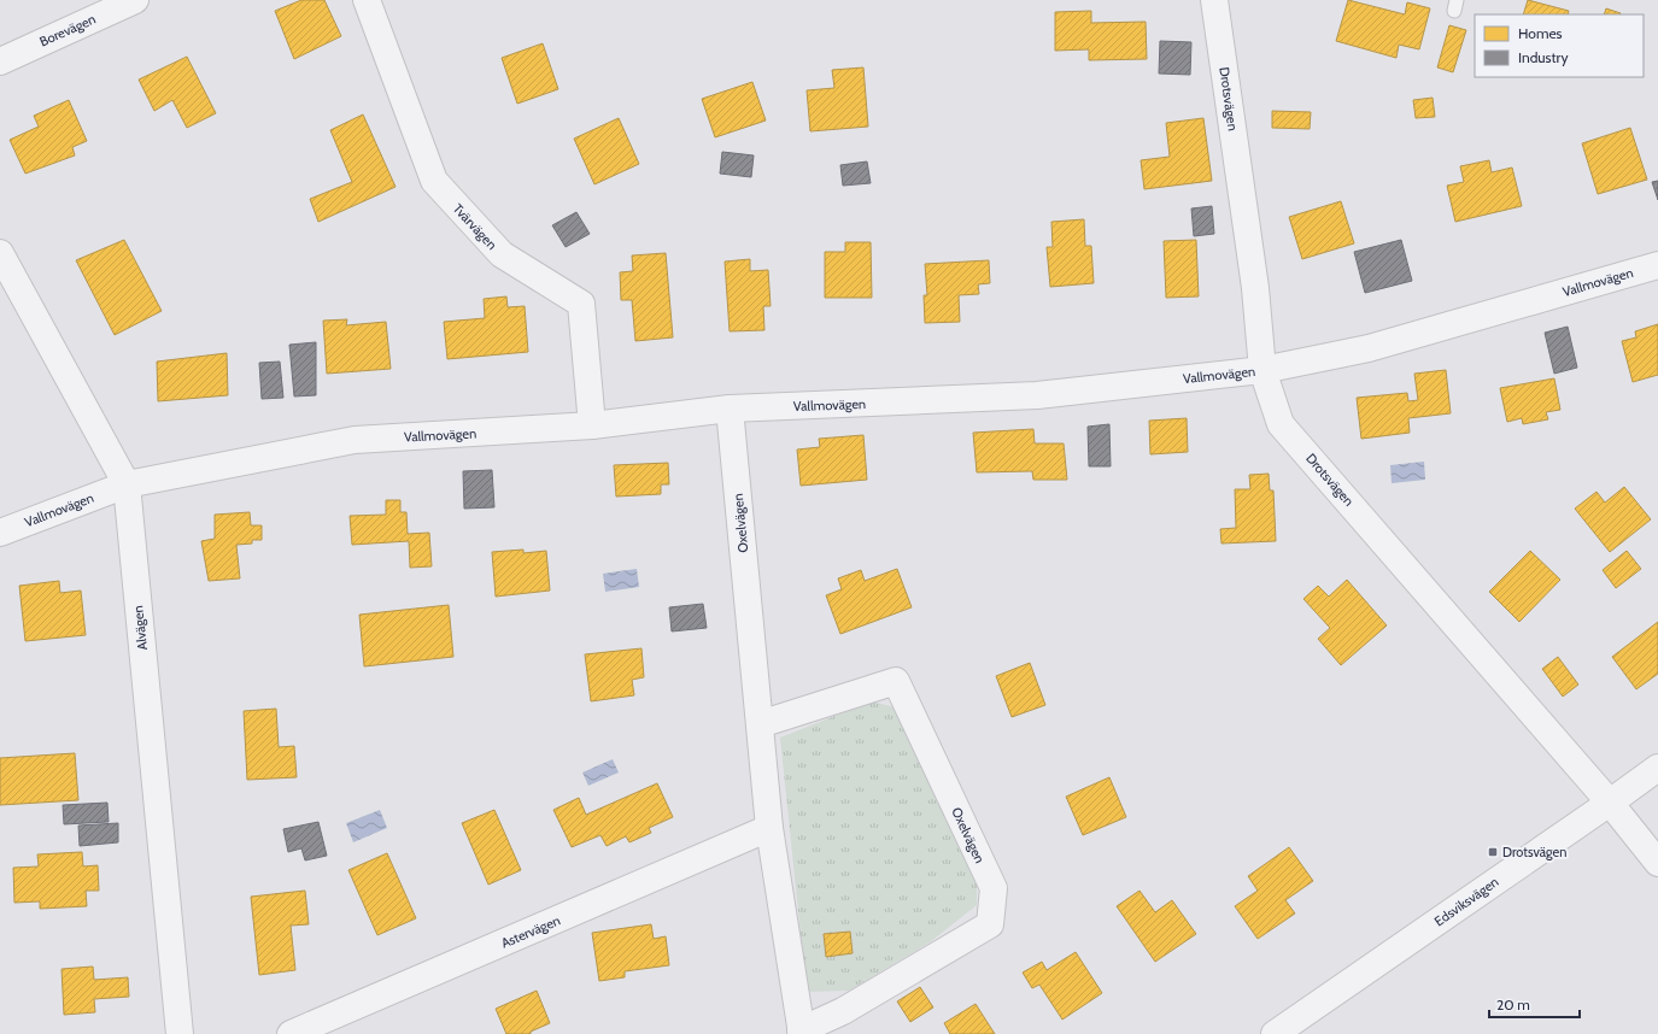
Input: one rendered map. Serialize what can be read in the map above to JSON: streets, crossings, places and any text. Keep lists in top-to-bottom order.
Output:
{
  "streets": {
    "street": [
      "Borevägen",
      "Drotsvägen",
      "Tvärvägen",
      "Vallmovägen",
      "Oxelvägen",
      "Alvägen",
      "Edsviksvägen",
      "Astervägen"
    ]
  },
  "crossings": [
    ["Drotsvägen", "Vallmovägen"],
    ["Drotsvägen", "Edsviksvägen"],
    ["Tvärvägen", "Vallmovägen"],
    ["Vallmovägen", "Oxelvägen"],
    ["Vallmovägen", "Alvägen"],
    ["Oxelvägen", "Astervägen"]
  ],
  "places": {
    "transit": ["Drotsvägen"]
  },
  "legend": ["Homes", "Industry"],
  "scale_bar": "20 m"
}
